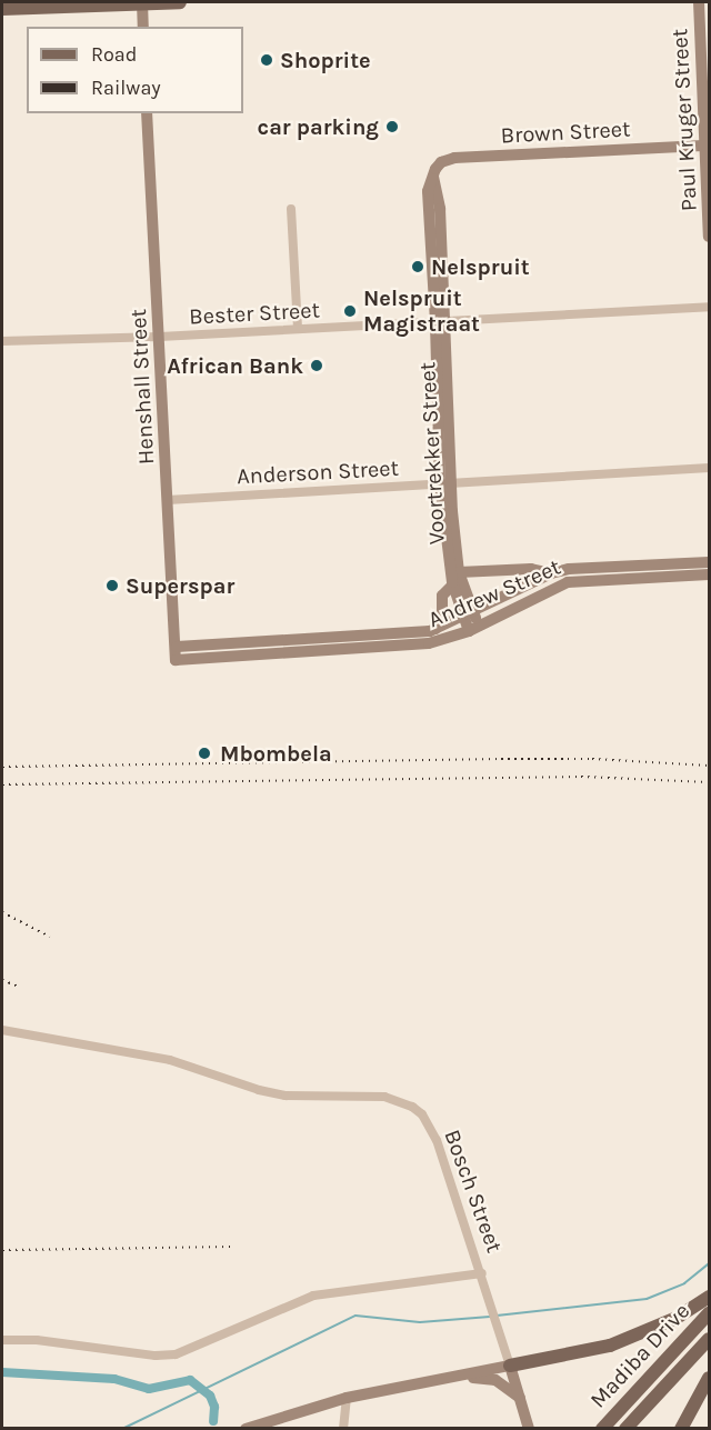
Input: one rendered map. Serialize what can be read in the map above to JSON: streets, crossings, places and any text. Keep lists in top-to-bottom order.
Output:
{
  "streets": {
    "main road": ["Madiba Drive"],
    "street": [
      "Paul Kruger Street",
      "Brown Street",
      "Bester Street",
      "Henshall Street",
      "Voortrekker Street",
      "Anderson Street",
      "Andrew Street",
      "Bosch Street"
    ]
  },
  "crossings": [
    ["Paul Kruger Street", "Brown Street"],
    ["Brown Street", "Voortrekker Street"],
    ["Bester Street", "Henshall Street"],
    ["Bester Street", "Voortrekker Street"],
    ["Henshall Street", "Anderson Street"],
    ["Henshall Street", "Andrew Street"],
    ["Voortrekker Street", "Anderson Street"],
    ["Voortrekker Street", "Andrew Street"]
  ],
  "places": [
    "Shoprite",
    "car parking",
    "Nelspruit",
    "Nelspruit Magistraat",
    "African Bank",
    "Superspar",
    "Mbombela"
  ],
  "legend": ["Road", "Railway"]
}
